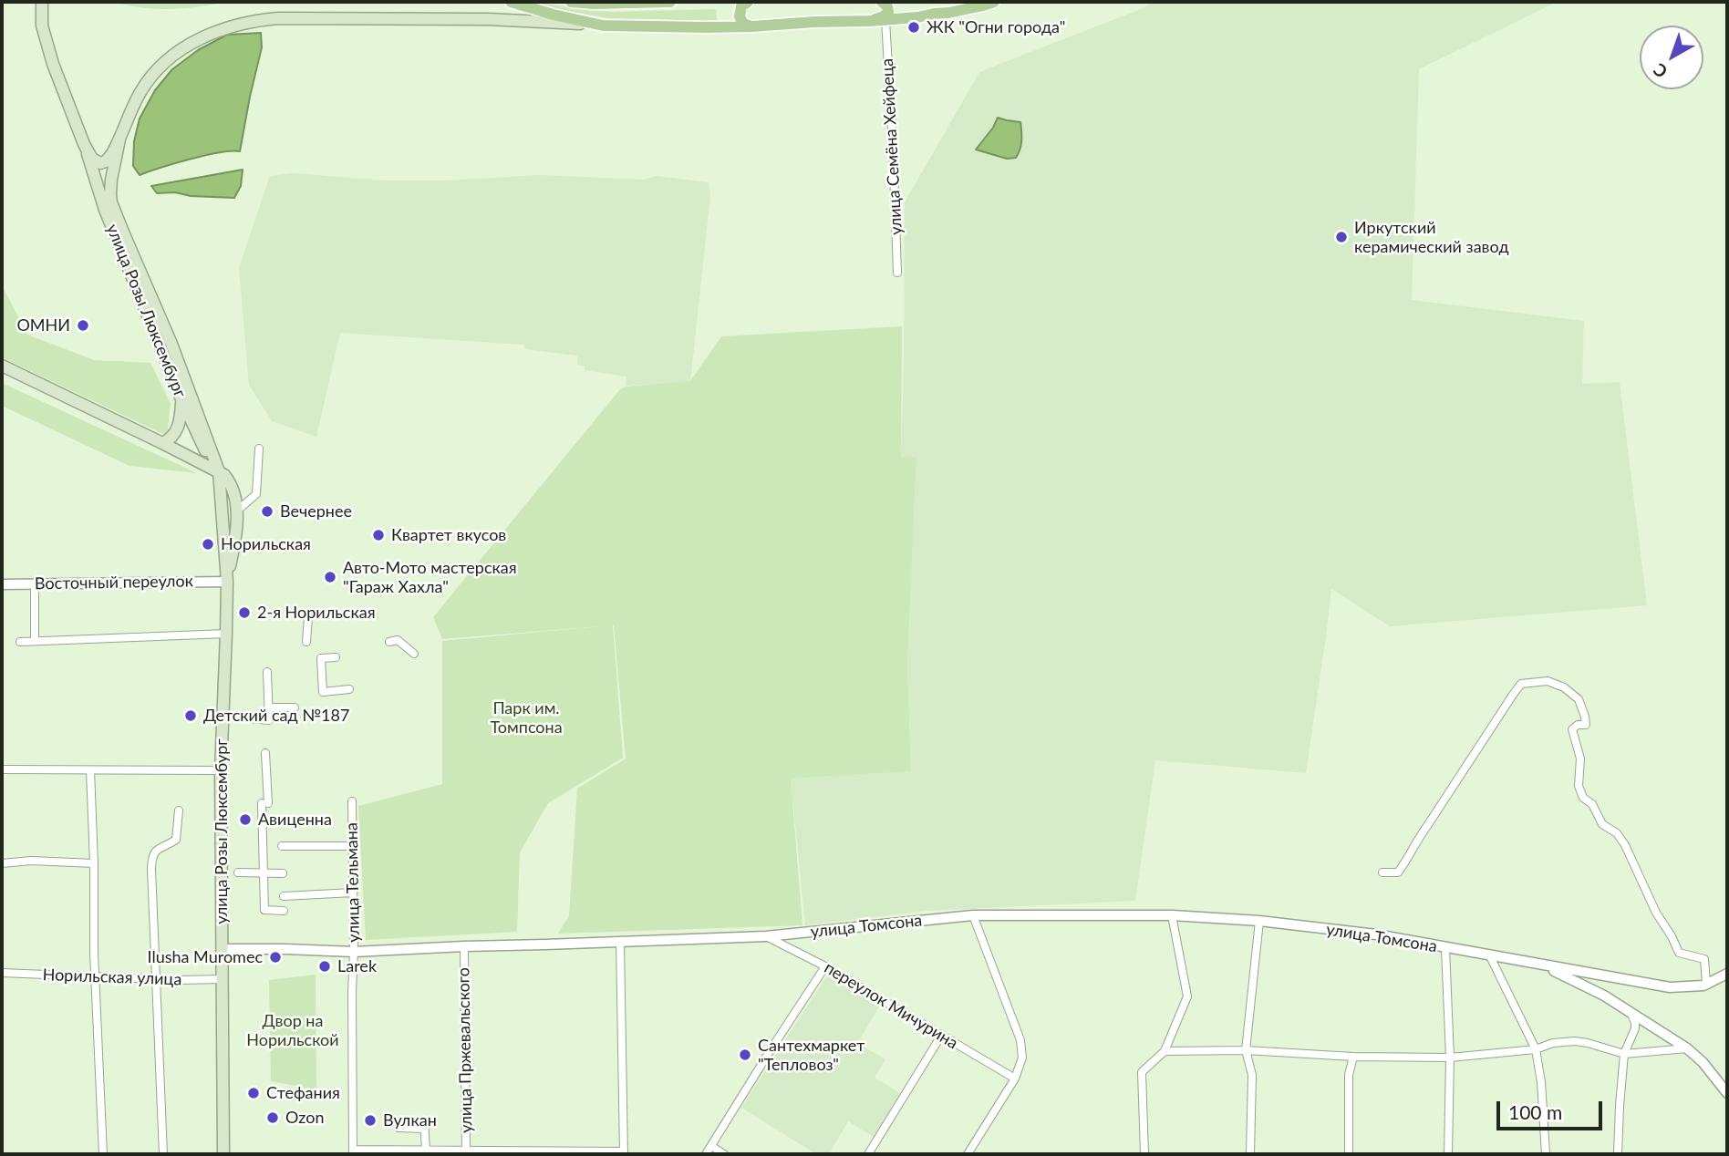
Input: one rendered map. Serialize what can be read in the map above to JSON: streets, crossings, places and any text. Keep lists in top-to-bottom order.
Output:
{
  "streets": {
    "main road": ["улица Розы Люксембург"],
    "street": [
      "улица Семёна Хейфеца",
      "Восточный переулок",
      "улица Тельмана",
      "улица Томсона",
      "Норильская улица",
      "переулок Мичурина",
      "улица Пржевальского"
    ]
  },
  "crossings": [
    ["улица Розы Люксембург", "Восточный переулок"],
    ["улица Розы Люксембург", "улица Томсона"],
    ["улица Розы Люксембург", "Норильская улица"],
    ["улица Тельмана", "улица Томсона"],
    ["улица Томсона", "переулок Мичурина"],
    ["улица Томсона", "улица Пржевальского"]
  ],
  "parks": ["Парк им. Томпсона", "Двор на Норильской"],
  "places": [
    "ЖК \"Огни города\"",
    "Иркутский керамический завод",
    "ОМНИ",
    "Вечернее",
    "Квартет вкусов",
    "Норильская",
    "Авто-Мото мастерская \"Гараж Хахла\"",
    "2-я Норильская",
    "Детский сад №187",
    "Авиценна",
    "Ilusha Muromec",
    "Larek",
    "Сантехмаркет \"Тепловоз\"",
    "Стефания",
    "Ozon",
    "Вулкан"
  ],
  "scale_bar": "100 m",
  "north": "bottom left"
}
